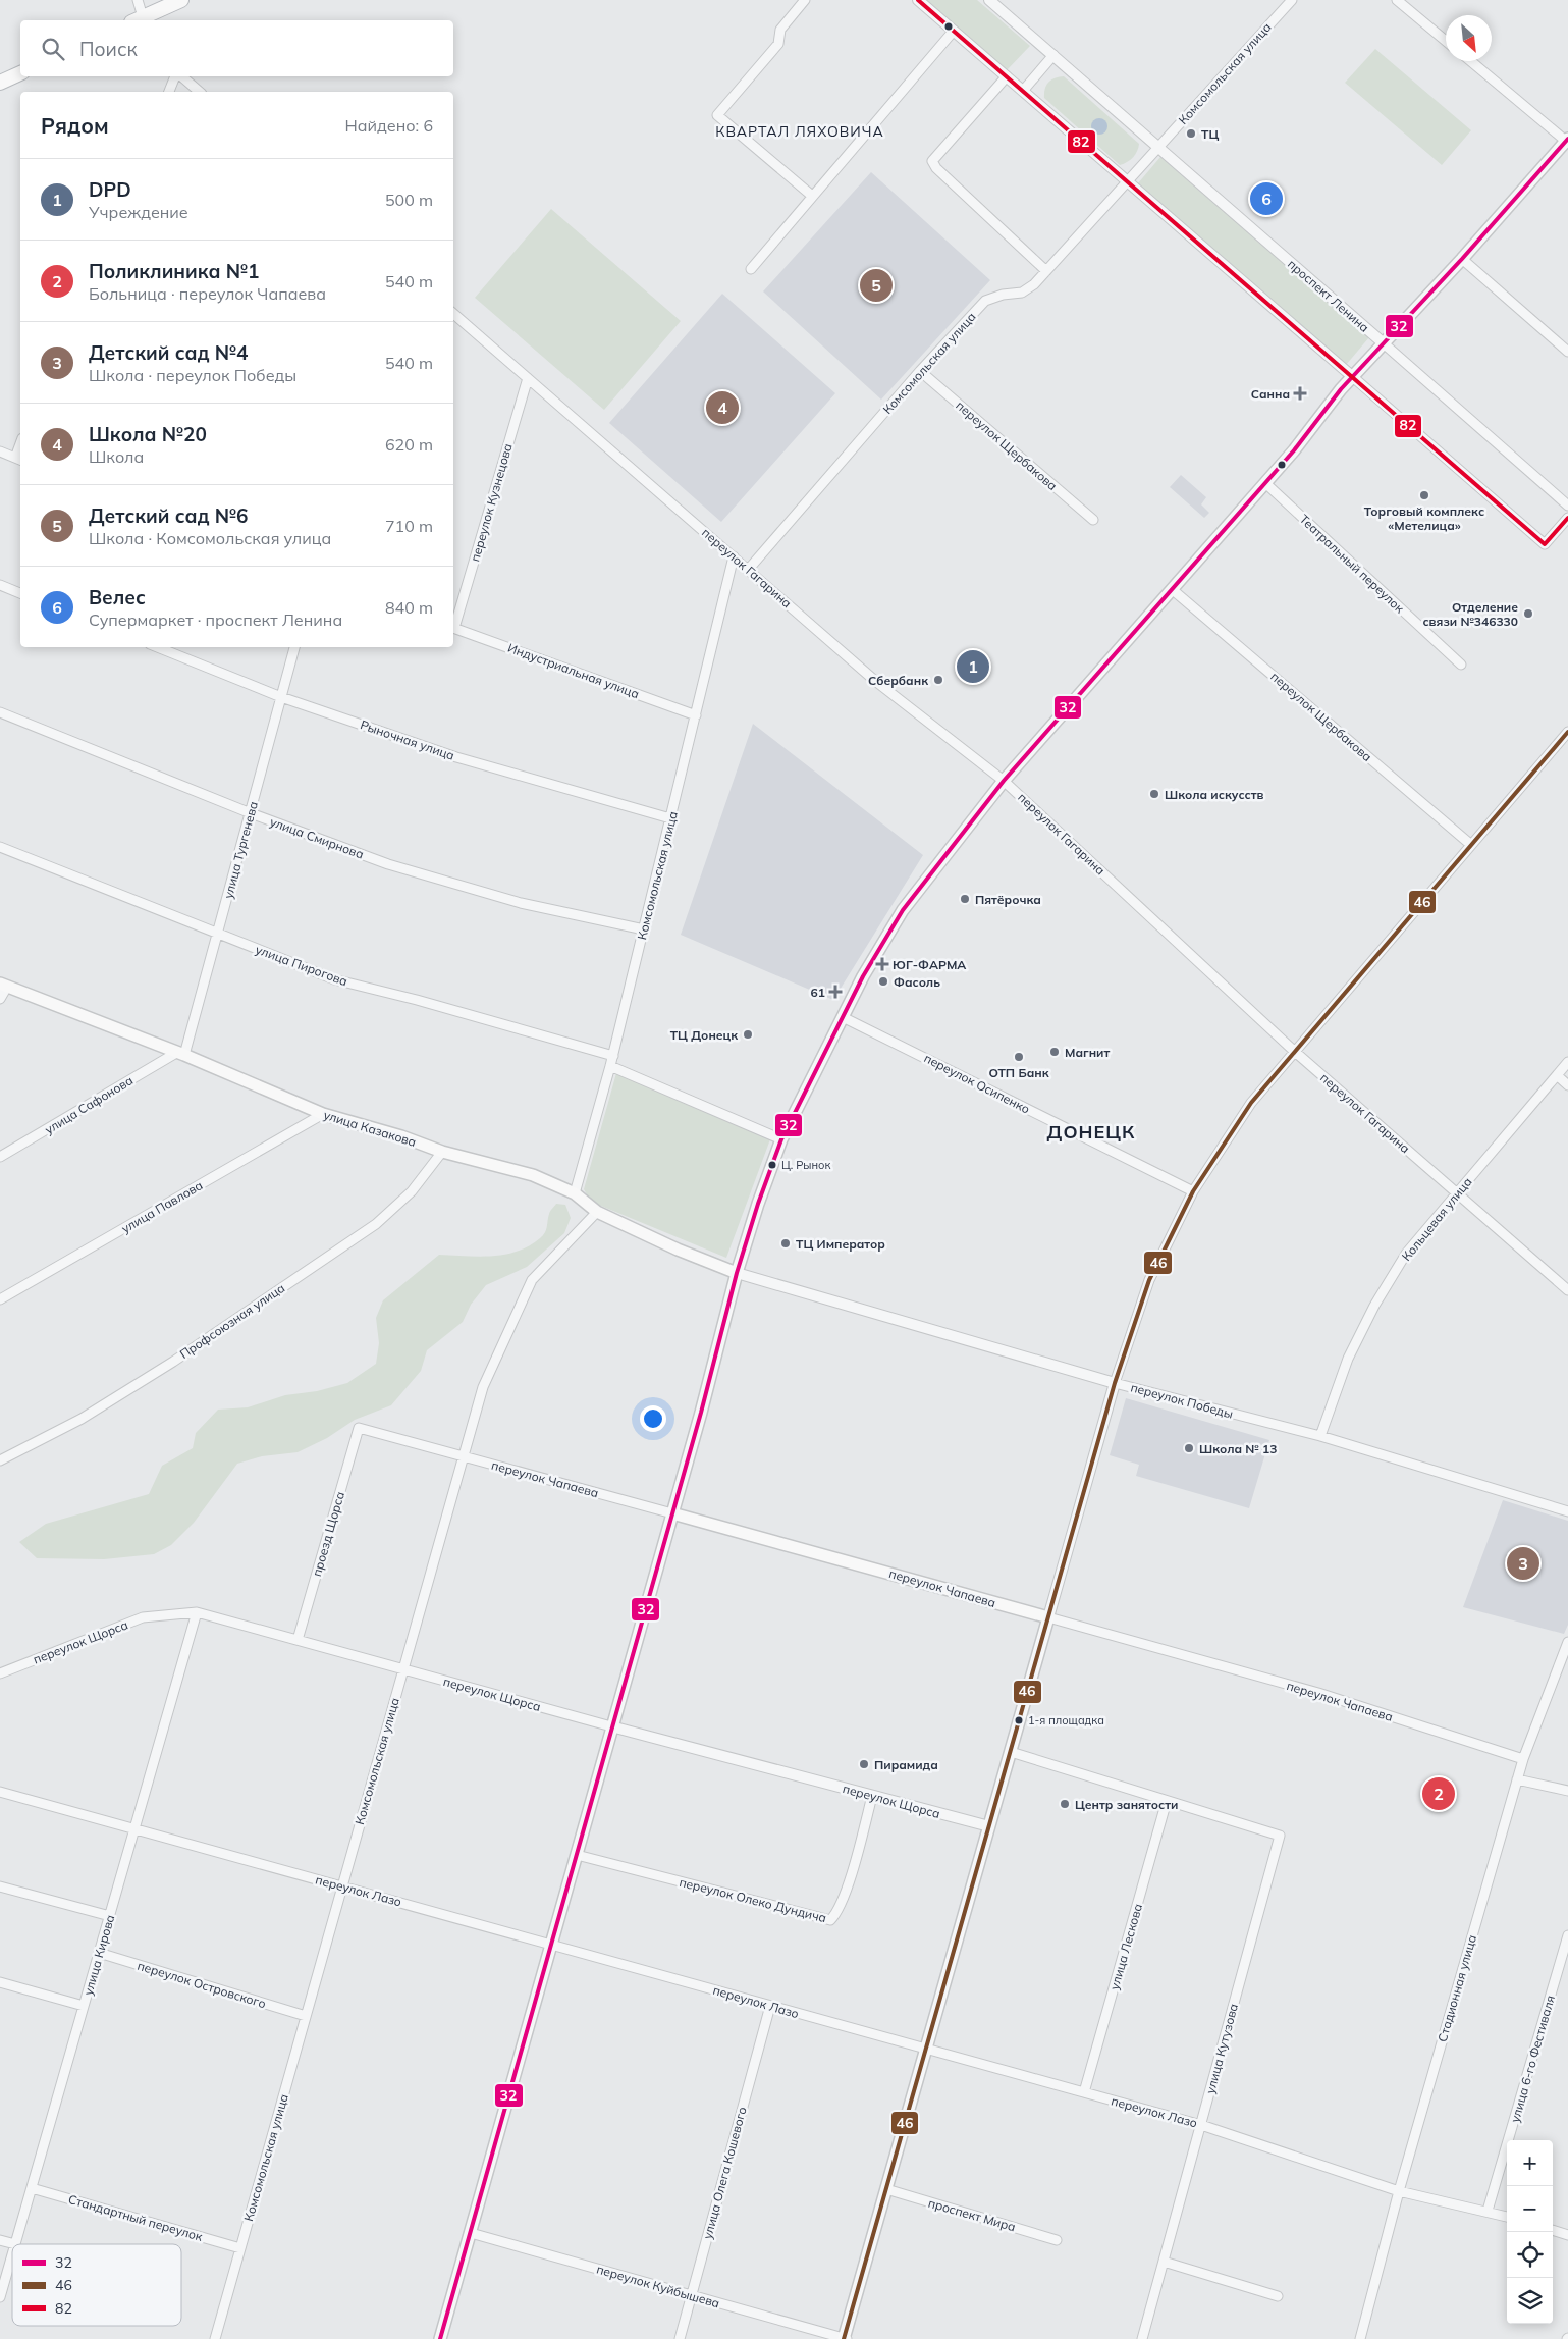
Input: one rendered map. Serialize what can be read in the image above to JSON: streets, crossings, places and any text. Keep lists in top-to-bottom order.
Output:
{
  "streets": {
    "main road": ["улица Казакова", "переулок Чапаева"],
    "street": [
      "Комсомольская улица",
      "проспект Ленина",
      "переулок Щербакова",
      "переулок Кузнецова",
      "Театральный переулок",
      "переулок Гагарина",
      "Индустриальная улица",
      "Рыночная улица",
      "улица Смирнова",
      "улица Тургенева",
      "улица Пирогова",
      "переулок Осипенко",
      "улица Сафонова",
      "улица Павлова",
      "Кольцевая улица",
      "Профсоюзная улица",
      "переулок Победы",
      "проезд Щорса",
      "переулок Щорса",
      "переулок Лазо",
      "переулок Олеко Дундича",
      "улица Лескова",
      "улица Кирова",
      "переулок Островского",
      "Стадионная улица",
      "улица Кутузова",
      "улица 6-го Фестиваля",
      "улица Олега Кошевого",
      "проспект Мира",
      "Стандартный переулок",
      "переулок Куйбышева"
    ]
  },
  "crossings": [
    ["Комсомольская улица", "проспект Ленина"],
    ["Комсомольская улица", "переулок Щербакова"],
    ["Комсомольская улица", "переулок Гагарина"],
    ["Комсомольская улица", "Индустриальная улица"],
    ["Комсомольская улица", "Рыночная улица"],
    ["Комсомольская улица", "улица Смирнова"],
    ["Комсомольская улица", "улица Пирогова"],
    ["Комсомольская улица", "улица Казакова"],
    ["Комсомольская улица", "переулок Чапаева"],
    ["Комсомольская улица", "переулок Щорса"],
    ["Комсомольская улица", "переулок Лазо"],
    ["Комсомольская улица", "переулок Островского"],
    ["Комсомольская улица", "Стандартный переулок"],
    ["переулок Кузнецова", "переулок Гагарина"],
    ["переулок Гагарина", "Кольцевая улица"],
    ["Рыночная улица", "улица Тургенева"],
    ["улица Смирнова", "улица Тургенева"],
    ["улица Тургенева", "улица Пирогова"],
    ["улица Тургенева", "улица Сафонова"],
    ["улица Тургенева", "улица Казакова"],
    ["улица Сафонова", "улица Казакова"],
    ["улица Казакова", "улица Павлова"],
    ["улица Казакова", "Профсоюзная улица"],
    ["улица Казакова", "переулок Победы"],
    ["Кольцевая улица", "переулок Победы"],
    ["переулок Чапаева", "проезд Щорса"],
    ["переулок Чапаева", "Стадионная улица"],
    ["проезд Щорса", "переулок Щорса"],
    ["переулок Щорса", "переулок Олеко Дундича"],
    ["переулок Щорса", "улица Кирова"],
    ["переулок Лазо", "улица Лескова"],
    ["переулок Лазо", "улица Кирова"],
    ["переулок Лазо", "Стадионная улица"],
    ["переулок Лазо", "улица Кутузова"],
    ["переулок Лазо", "улица 6-го Фестиваля"],
    ["переулок Лазо", "улица Олега Кошевого"],
    ["улица Лескова", "улица Кутузова"],
    ["улица Кирова", "переулок Островского"],
    ["улица Кирова", "Стандартный переулок"],
    ["улица Олега Кошевого", "переулок Куйбышева"]
  ],
  "districts": ["КВАРТАЛ ЛЯХОВИЧА", "ДОНЕЦК"],
  "places": {
    "other": [
      "ТЦ",
      "Торговый комплекс «Метелица»",
      "Отделение связи №346330",
      "Сбербанк",
      "Школа искусств",
      "Пятёрочка",
      "Фасоль",
      "ТЦ Донецк",
      "Магнит",
      "ОТП Банк",
      "Ц. Рынок",
      "ТЦ Император",
      "Школа № 13",
      "1-я площадка",
      "Пирамида",
      "Центр занятости"
    ],
    "health": ["Санна", "ЮГ-ФАРМА", "61"]
  },
  "lines": ["transit line 82", "transit line 32", "transit line 46"],
  "legend": ["32", "46", "82"],
  "north": "bottom right",
  "page": {
    "search": "Поиск",
    "heading": ["Рядом", "Найдено: 6"],
    "list": [
      {
        "mark": "1",
        "name": "DPD",
        "note": "Учреждение",
        "value": "500 m"
      },
      {
        "mark": "2",
        "name": "Поликлиника №1",
        "note": "Больница · переулок Чапаева",
        "value": "540 m"
      },
      {
        "mark": "3",
        "name": "Детский сад №4",
        "note": "Школа · переулок Победы",
        "value": "540 m"
      },
      {
        "mark": "4",
        "name": "Школа №20",
        "note": "Школа",
        "value": "620 m"
      },
      {
        "mark": "5",
        "name": "Детский сад №6",
        "note": "Школа · Комсомольская улица",
        "value": "710 m"
      },
      {
        "mark": "6",
        "name": "Велес",
        "note": "Супермаркет · проспект Ленина",
        "value": "840 m"
      }
    ],
    "pins": [
      "6",
      "5",
      "4",
      "1",
      "3",
      "2"
    ],
    "map_buttons": ["+", "−"]
  }
}
